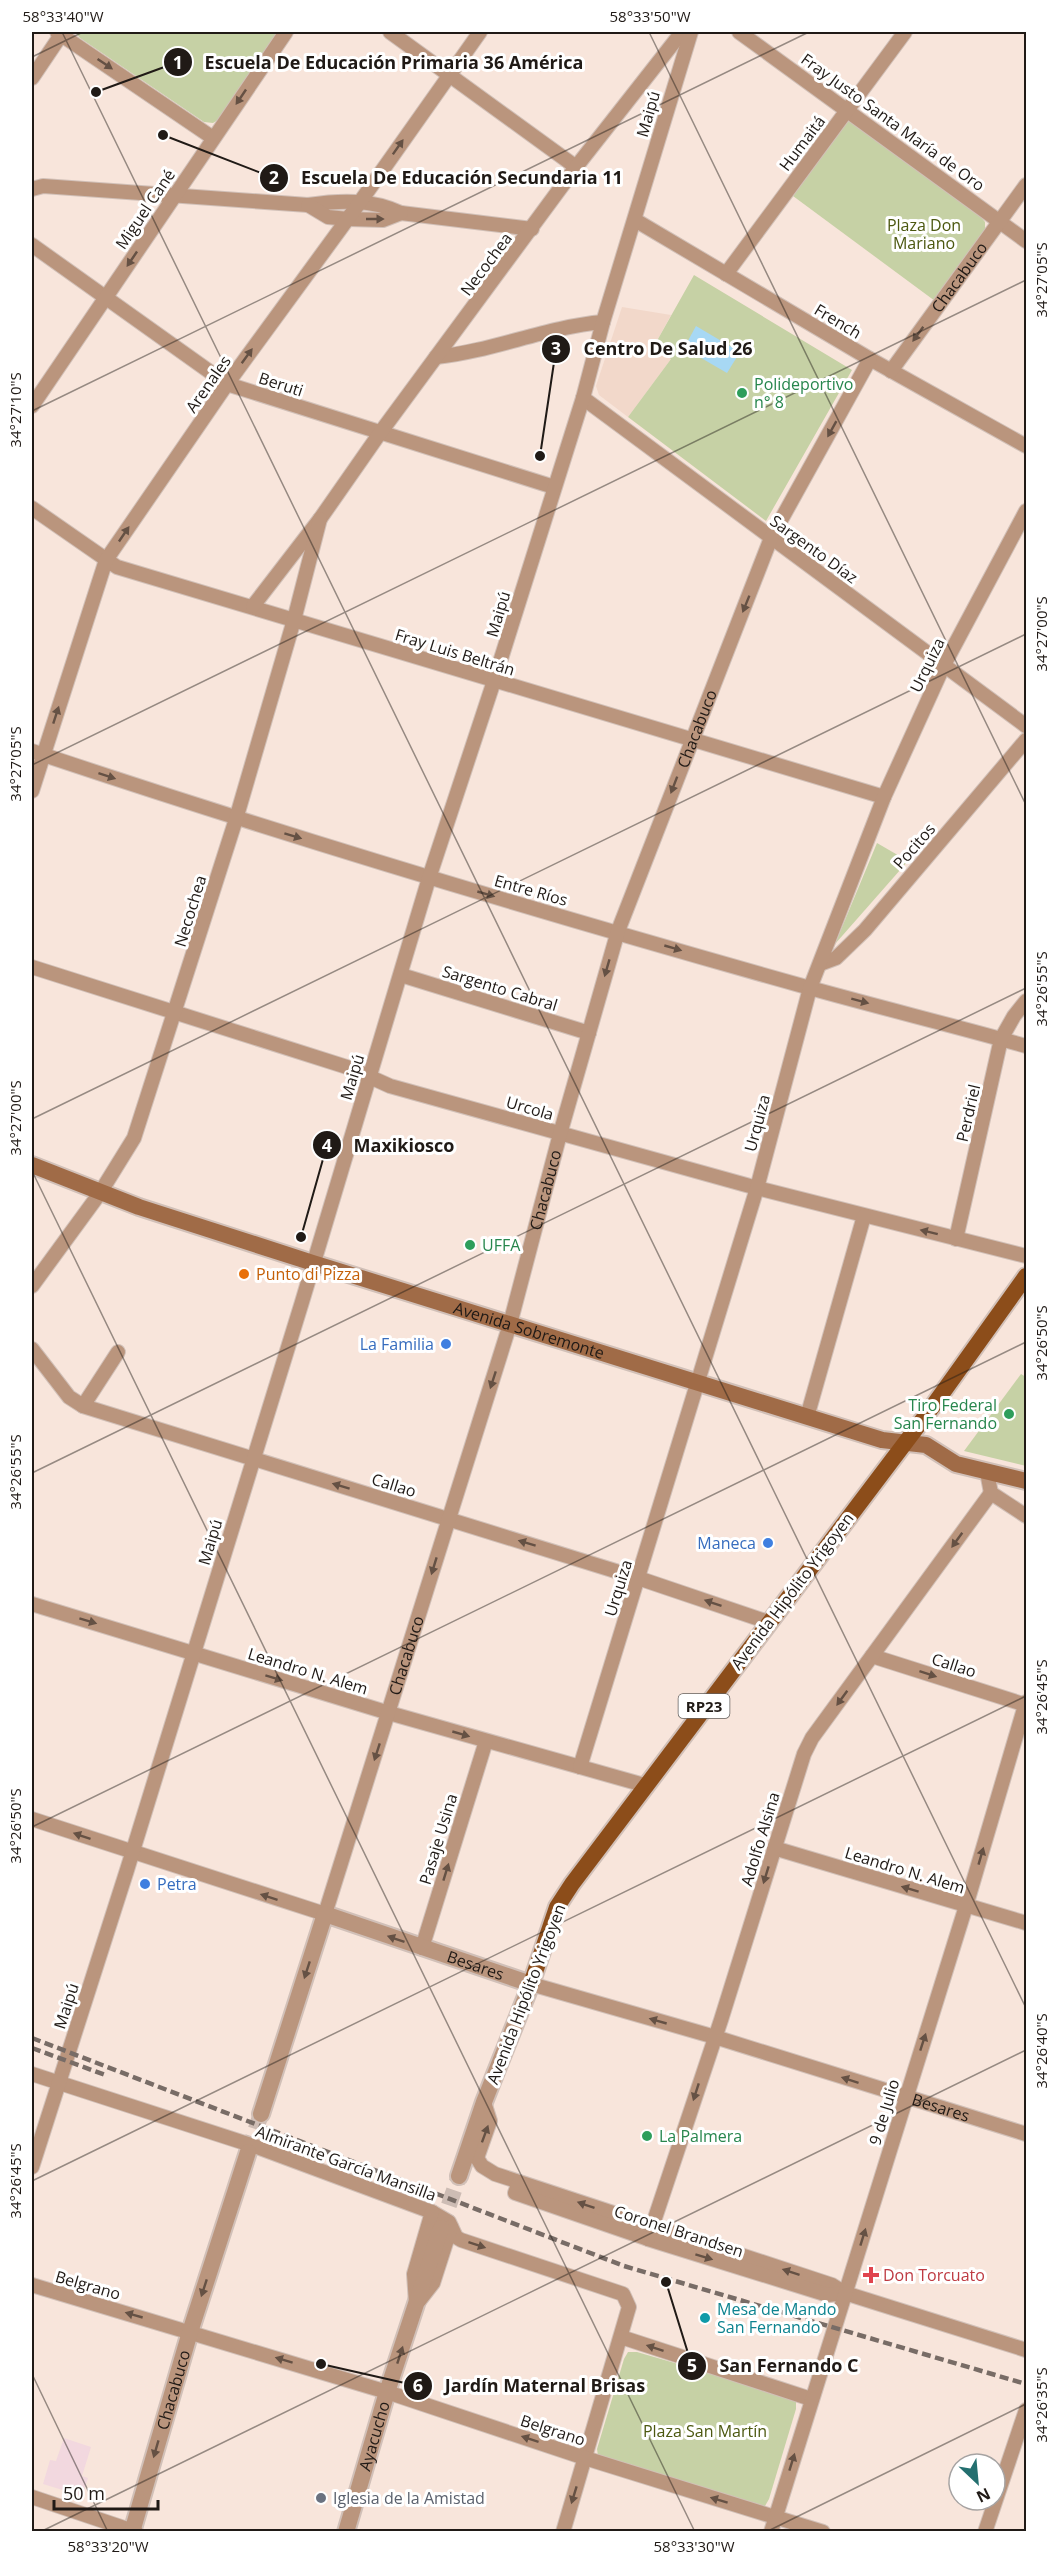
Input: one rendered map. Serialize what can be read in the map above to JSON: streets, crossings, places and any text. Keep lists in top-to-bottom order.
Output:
{
  "streets": {
    "main road": ["Avenida Sobremonte", "Avenida Hipólito Yrigoyen", "RP23"],
    "street": [
      "Maipú",
      "Fray Justo Santa María de Oro",
      "Humaitá",
      "Miguel Cané",
      "Necochea",
      "Chacabuco",
      "French",
      "Arenales",
      "Beruti",
      "Sargento Díaz",
      "Fray Luis Beltrán",
      "Urquiza",
      "Pocitos",
      "Entre Ríos",
      "Sargento Cabral",
      "Urcola",
      "Perdriel",
      "Callao",
      "Leandro N. Alem",
      "Pasaje Usina",
      "Adolfo Alsina",
      "Besares",
      "9 de Julio",
      "Almirante García Mansilla",
      "Coronel Brandsen",
      "Belgrano",
      "Ayacucho"
    ]
  },
  "crossings": [
    ["Maipú", "French"],
    ["Maipú", "Beruti"],
    ["Maipú", "Sargento Díaz"],
    ["Maipú", "Fray Luis Beltrán"],
    ["Maipú", "Entre Ríos"],
    ["Maipú", "Sargento Cabral"],
    ["Maipú", "Urcola"],
    ["Maipú", "Avenida Sobremonte"],
    ["Maipú", "Callao"],
    ["Maipú", "Leandro N. Alem"],
    ["Maipú", "Besares"],
    ["Maipú", "Almirante García Mansilla"],
    ["Fray Justo Santa María de Oro", "Humaitá"],
    ["Fray Justo Santa María de Oro", "Chacabuco"],
    ["Humaitá", "French"],
    ["Miguel Cané", "Beruti"],
    ["Necochea", "Beruti"],
    ["Necochea", "Fray Luis Beltrán"],
    ["Necochea", "Entre Ríos"],
    ["Necochea", "Urcola"],
    ["Necochea", "Avenida Sobremonte"],
    ["Chacabuco", "French"],
    ["Chacabuco", "Sargento Díaz"],
    ["Chacabuco", "Fray Luis Beltrán"],
    ["Chacabuco", "Entre Ríos"],
    ["Chacabuco", "Sargento Cabral"],
    ["Chacabuco", "Urcola"],
    ["Chacabuco", "Avenida Sobremonte"],
    ["Chacabuco", "Callao"],
    ["Chacabuco", "Leandro N. Alem"],
    ["Chacabuco", "Besares"],
    ["Chacabuco", "Almirante García Mansilla"],
    ["Chacabuco", "Belgrano"],
    ["Arenales", "Beruti"],
    ["Arenales", "Fray Luis Beltrán"],
    ["Arenales", "Entre Ríos"],
    ["Sargento Díaz", "Urquiza"],
    ["Fray Luis Beltrán", "Urquiza"],
    ["Urquiza", "Pocitos"],
    ["Urquiza", "Entre Ríos"],
    ["Urquiza", "Urcola"],
    ["Urquiza", "Avenida Sobremonte"],
    ["Urquiza", "Callao"],
    ["Urquiza", "Leandro N. Alem"],
    ["Entre Ríos", "Perdriel"],
    ["Urcola", "Perdriel"],
    ["Avenida Sobremonte", "Avenida Hipólito Yrigoyen"],
    ["Callao", "Avenida Hipólito Yrigoyen"],
    ["Callao", "Adolfo Alsina"],
    ["Callao", "9 de Julio"],
    ["Avenida Hipólito Yrigoyen", "Leandro N. Alem"],
    ["Avenida Hipólito Yrigoyen", "Besares"],
    ["Avenida Hipólito Yrigoyen", "Coronel Brandsen"],
    ["Leandro N. Alem", "Pasaje Usina"],
    ["Leandro N. Alem", "Adolfo Alsina"],
    ["Leandro N. Alem", "9 de Julio"],
    ["Pasaje Usina", "Besares"],
    ["Adolfo Alsina", "Besares"],
    ["Adolfo Alsina", "Coronel Brandsen"],
    ["Besares", "9 de Julio"],
    ["9 de Julio", "Coronel Brandsen"],
    ["9 de Julio", "Belgrano"],
    ["Almirante García Mansilla", "Ayacucho"],
    ["Belgrano", "Ayacucho"]
  ],
  "one_way": [
    "Miguel Cané",
    "Chacabuco",
    "Arenales",
    "Entre Ríos",
    "Pasaje Usina",
    "Adolfo Alsina",
    "Besares",
    "9 de Julio",
    "Belgrano"
  ],
  "parks": ["Plaza Don Mariano", "Plaza San Martín"],
  "places": {
    "other": [
      "Escuela De Educación Primaria 36 América",
      "Escuela De Educación Secundaria 11",
      "Polideportivo n° 8",
      "Centro De Salud 26",
      "Maxikiosco",
      "UFFA",
      "Punto di Pizza",
      "La Familia",
      "Tiro Federal San Fernando",
      "Maneca",
      "Petra",
      "La Palmera",
      "San Fernando C",
      "Mesa de Mando San Fernando",
      "Jardín Maternal Brisas",
      "Iglesia de la Amistad"
    ],
    "health": ["Don Torcuato"]
  },
  "scale_bar": "50 m",
  "north": "bottom right",
  "coordinates": [
    "58°33'40\"W",
    "58°33'50\"W",
    "34°27'05\"S",
    "34°27'10\"S",
    "34°27'00\"S",
    "34°26'55\"S",
    "34°26'50\"S",
    "34°26'45\"S",
    "34°26'40\"S",
    "34°26'35\"S",
    "58°33'20\"W",
    "58°33'30\"W"
  ]
}
